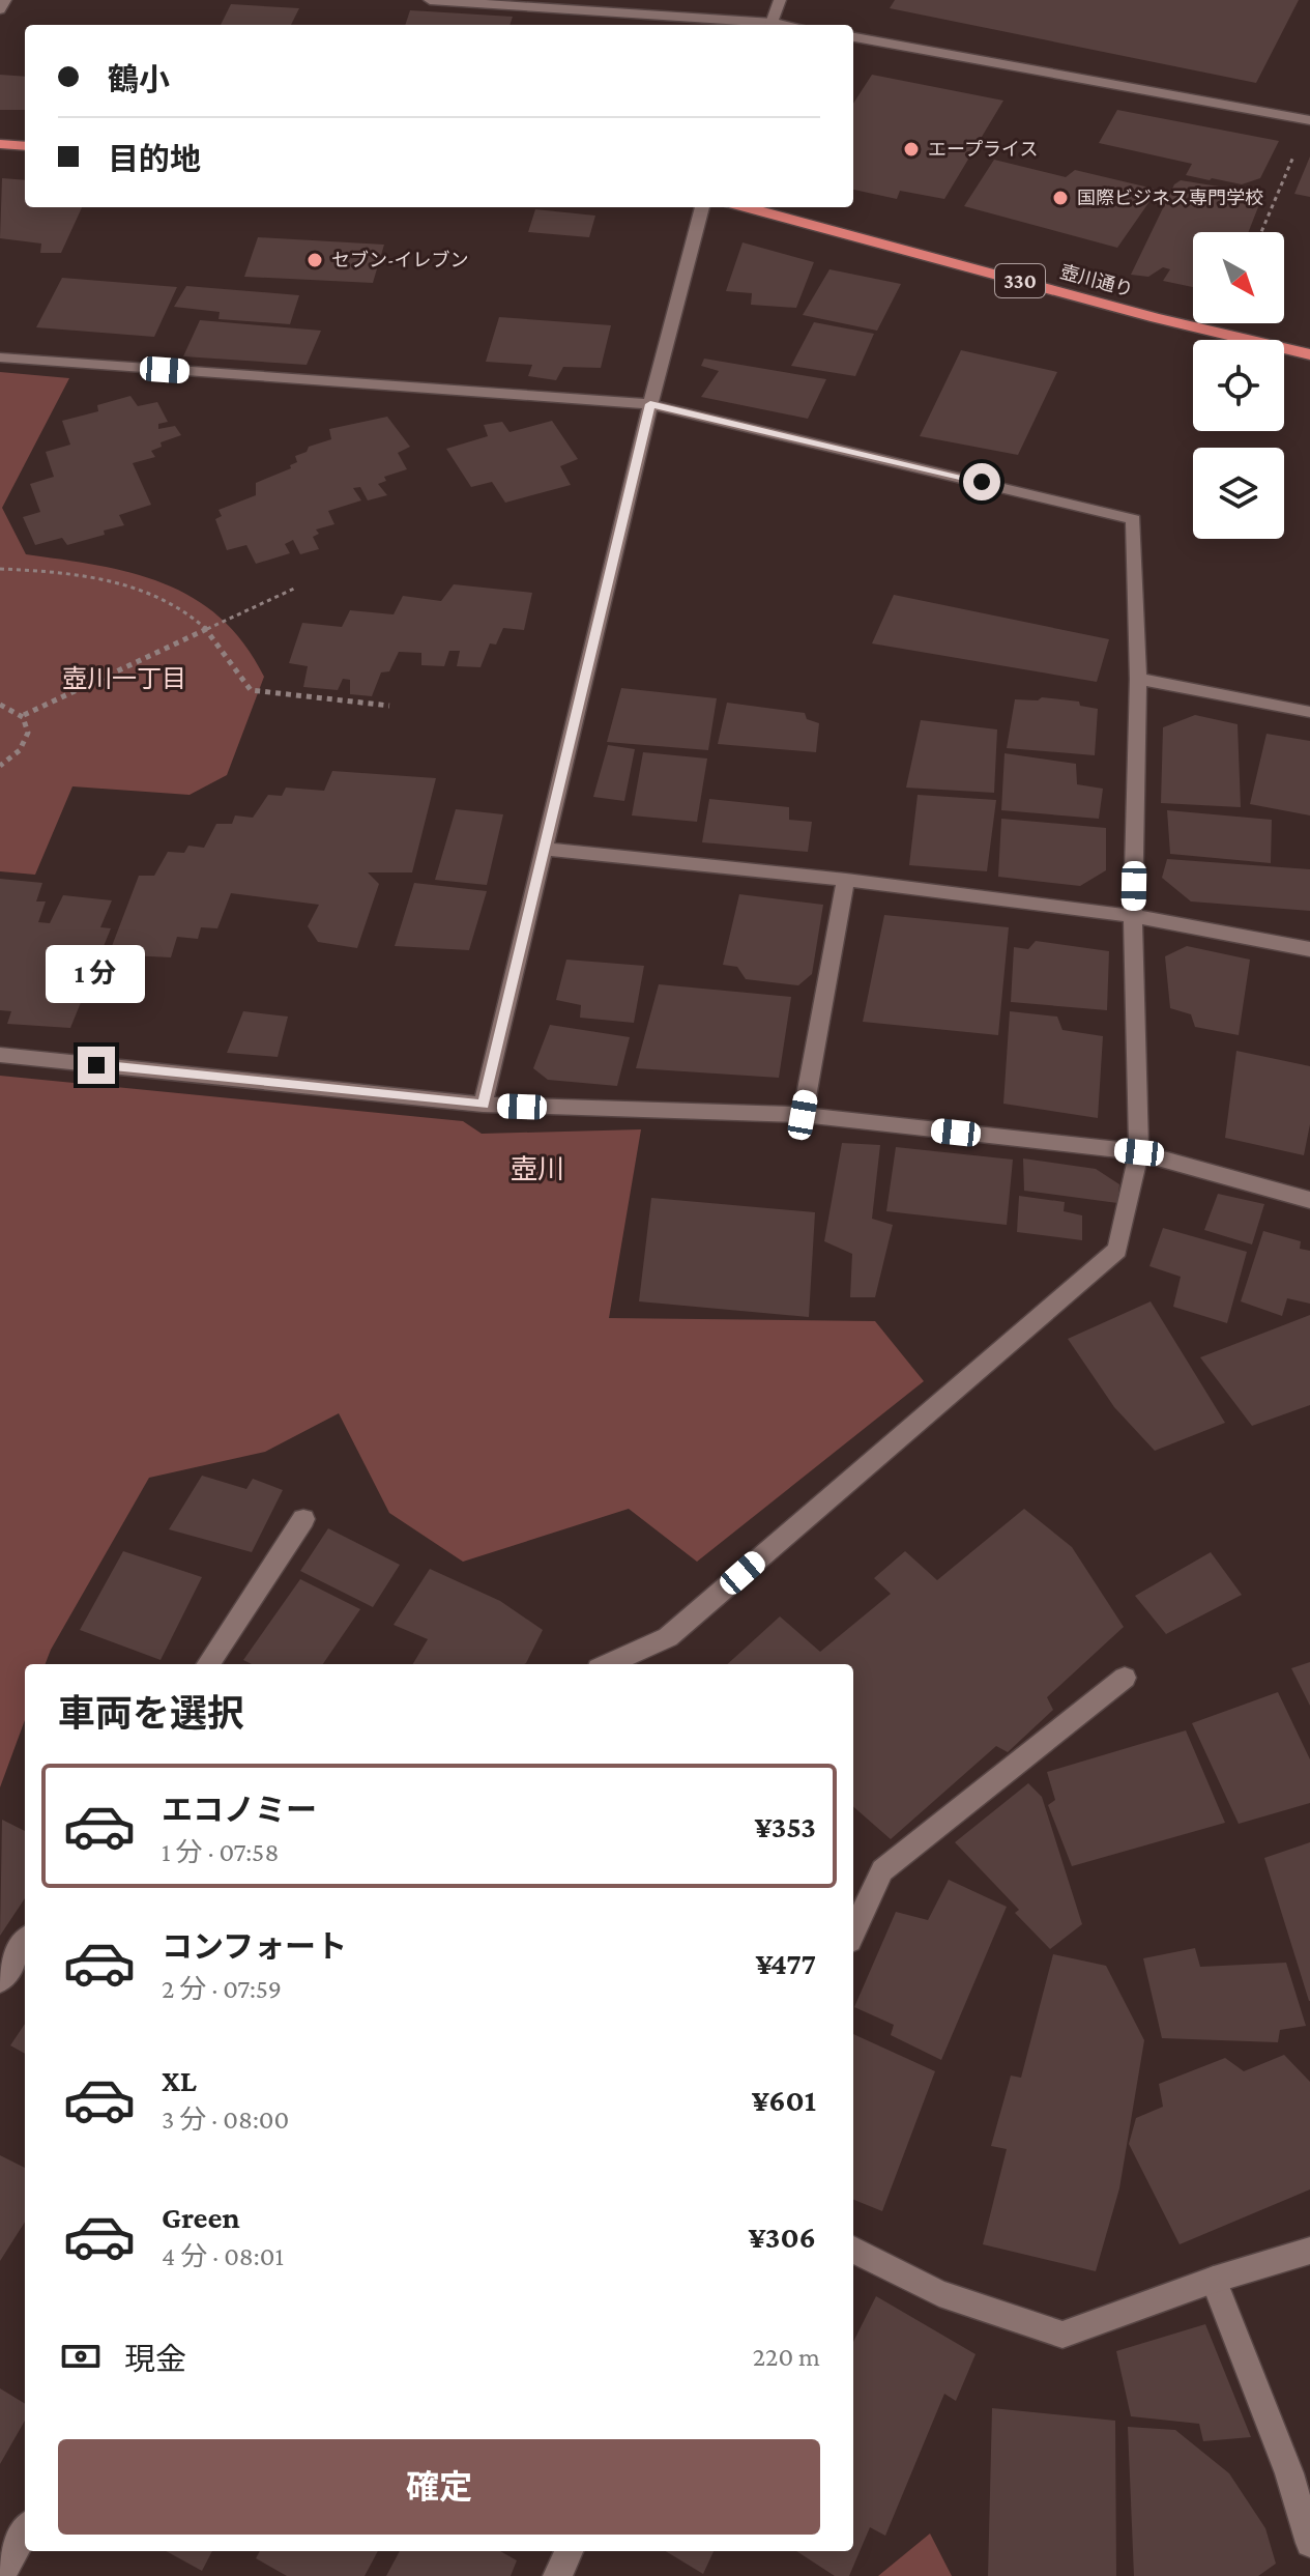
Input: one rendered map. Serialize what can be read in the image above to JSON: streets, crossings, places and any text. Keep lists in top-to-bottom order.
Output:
{
  "streets": {
    "highway": ["330", "壺川通り"]
  },
  "districts": ["壺川一丁目", "壺川"],
  "places": ["エープライス", "国際ビジネス専門学校", "セブン-イレブン"],
  "north": "bottom right",
  "page": {
    "banner": ["鶴小", "目的地"],
    "bubble": "1 分",
    "heading": "車両を選択",
    "list": [
      {
        "name": "エコノミー",
        "note": "1 分 · 07:58",
        "value": "¥353"
      },
      {
        "name": "コンフォート",
        "note": "2 分 · 07:59",
        "value": "¥477"
      },
      {
        "name": "XL",
        "note": "3 分 · 08:00",
        "value": "¥601"
      },
      {
        "name": "Green",
        "note": "4 分 · 08:01",
        "value": "¥306"
      }
    ],
    "pay": ["現金", "220 m"],
    "buttons": "確定"
  }
}
